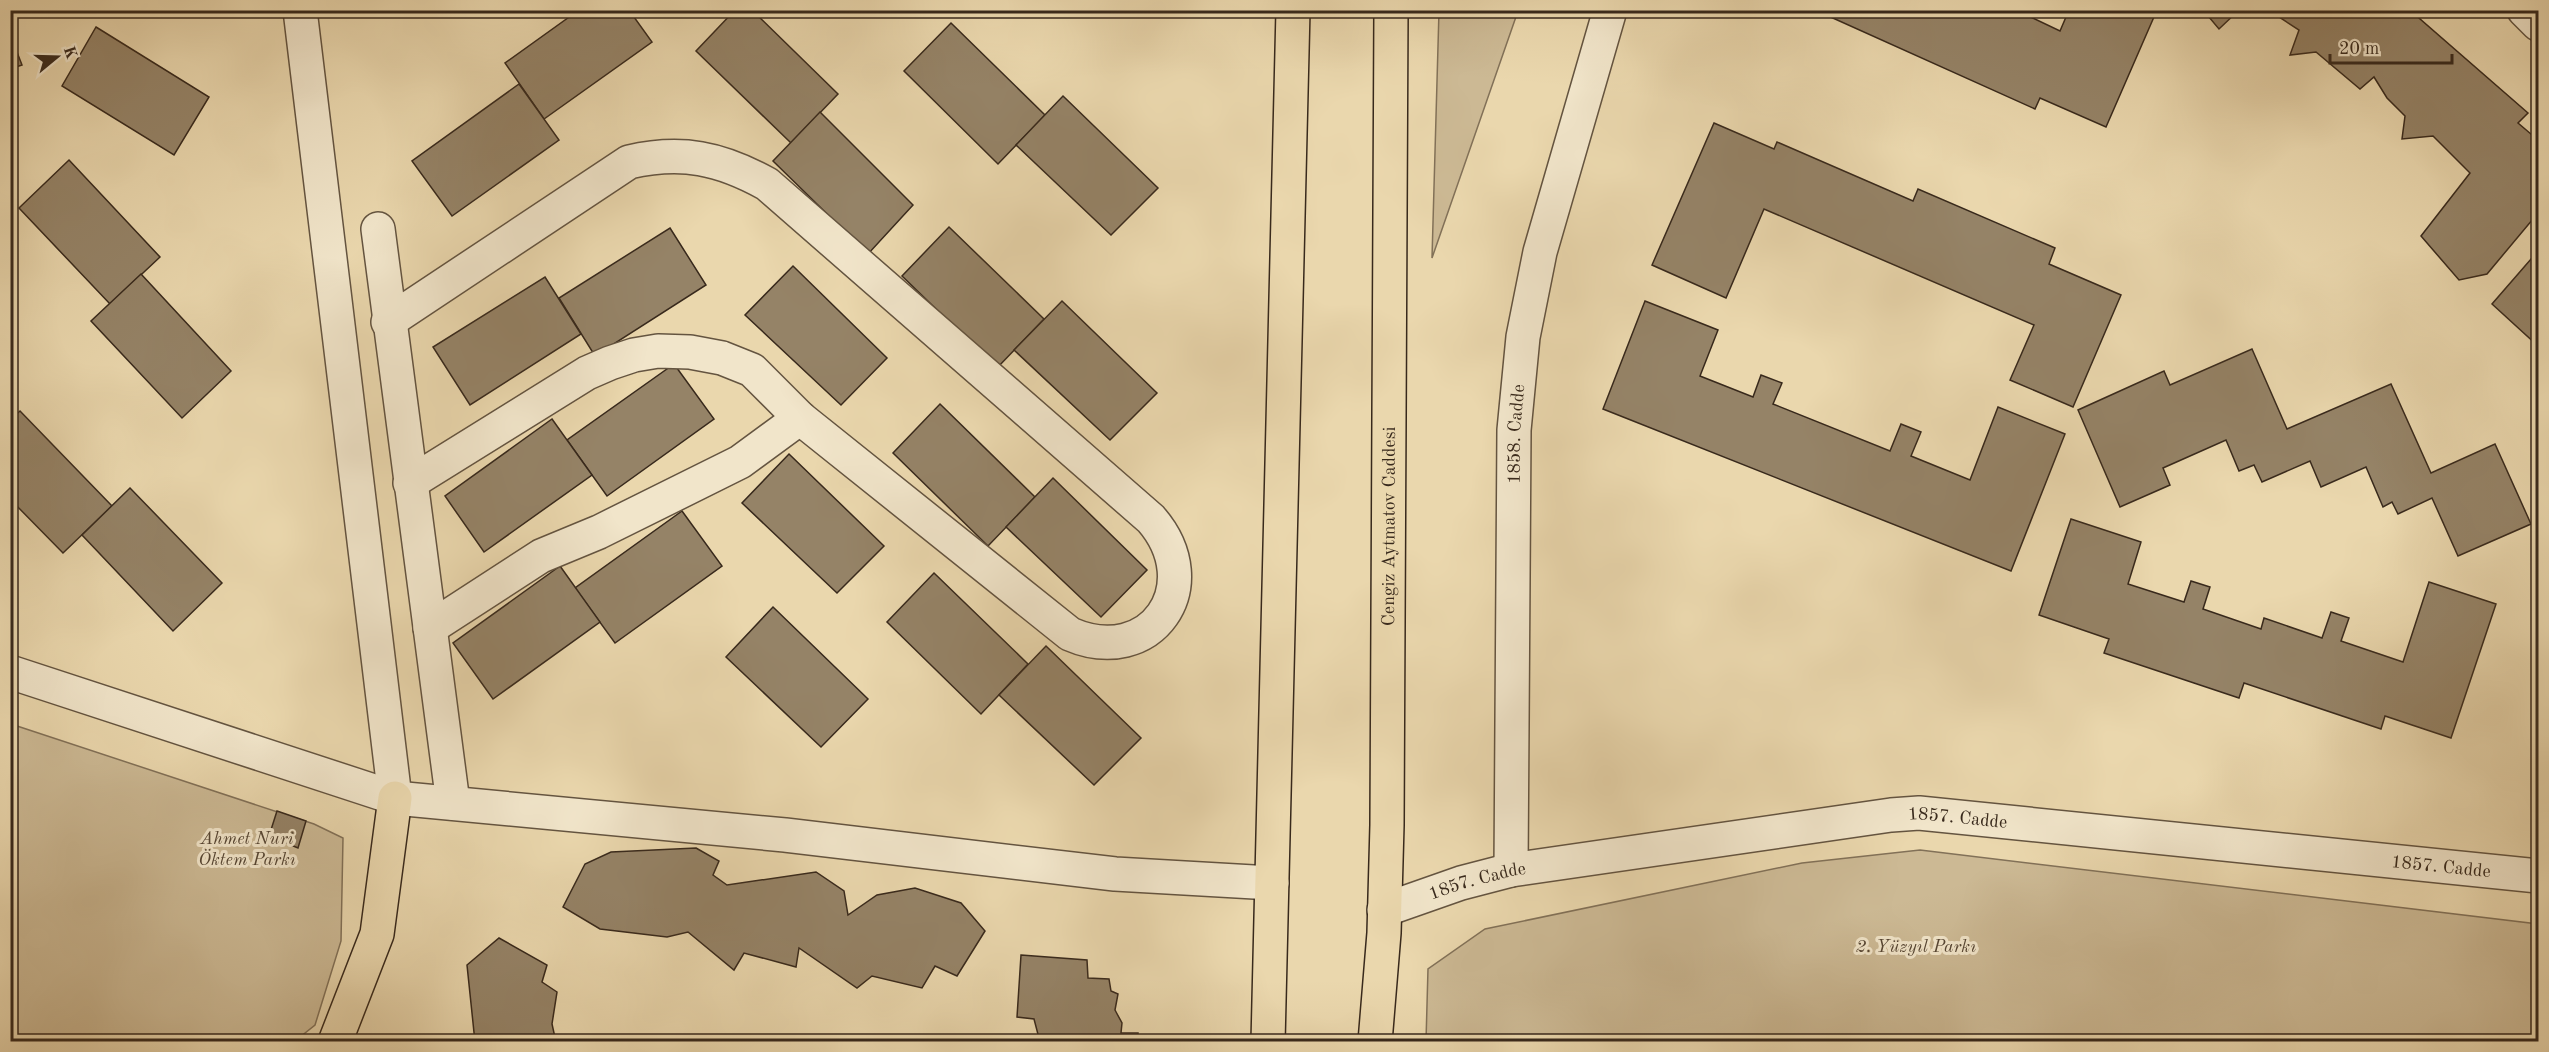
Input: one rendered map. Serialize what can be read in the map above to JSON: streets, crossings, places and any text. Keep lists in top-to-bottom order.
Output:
{
  "streets": {
    "main road": ["Cengiz Aytmatov Caddesi"],
    "street": ["1858. Cadde", "1857. Cadde"]
  },
  "crossings": [
    ["1858. Cadde", "1857. Cadde"],
    ["Cengiz Aytmatov Caddesi", "1857. Cadde"]
  ],
  "parks": ["Ahmet Nuri Öktem Parkı", "2. Yüzyıl Parkı"],
  "scale_bar": "20 m",
  "north": "right"
}
